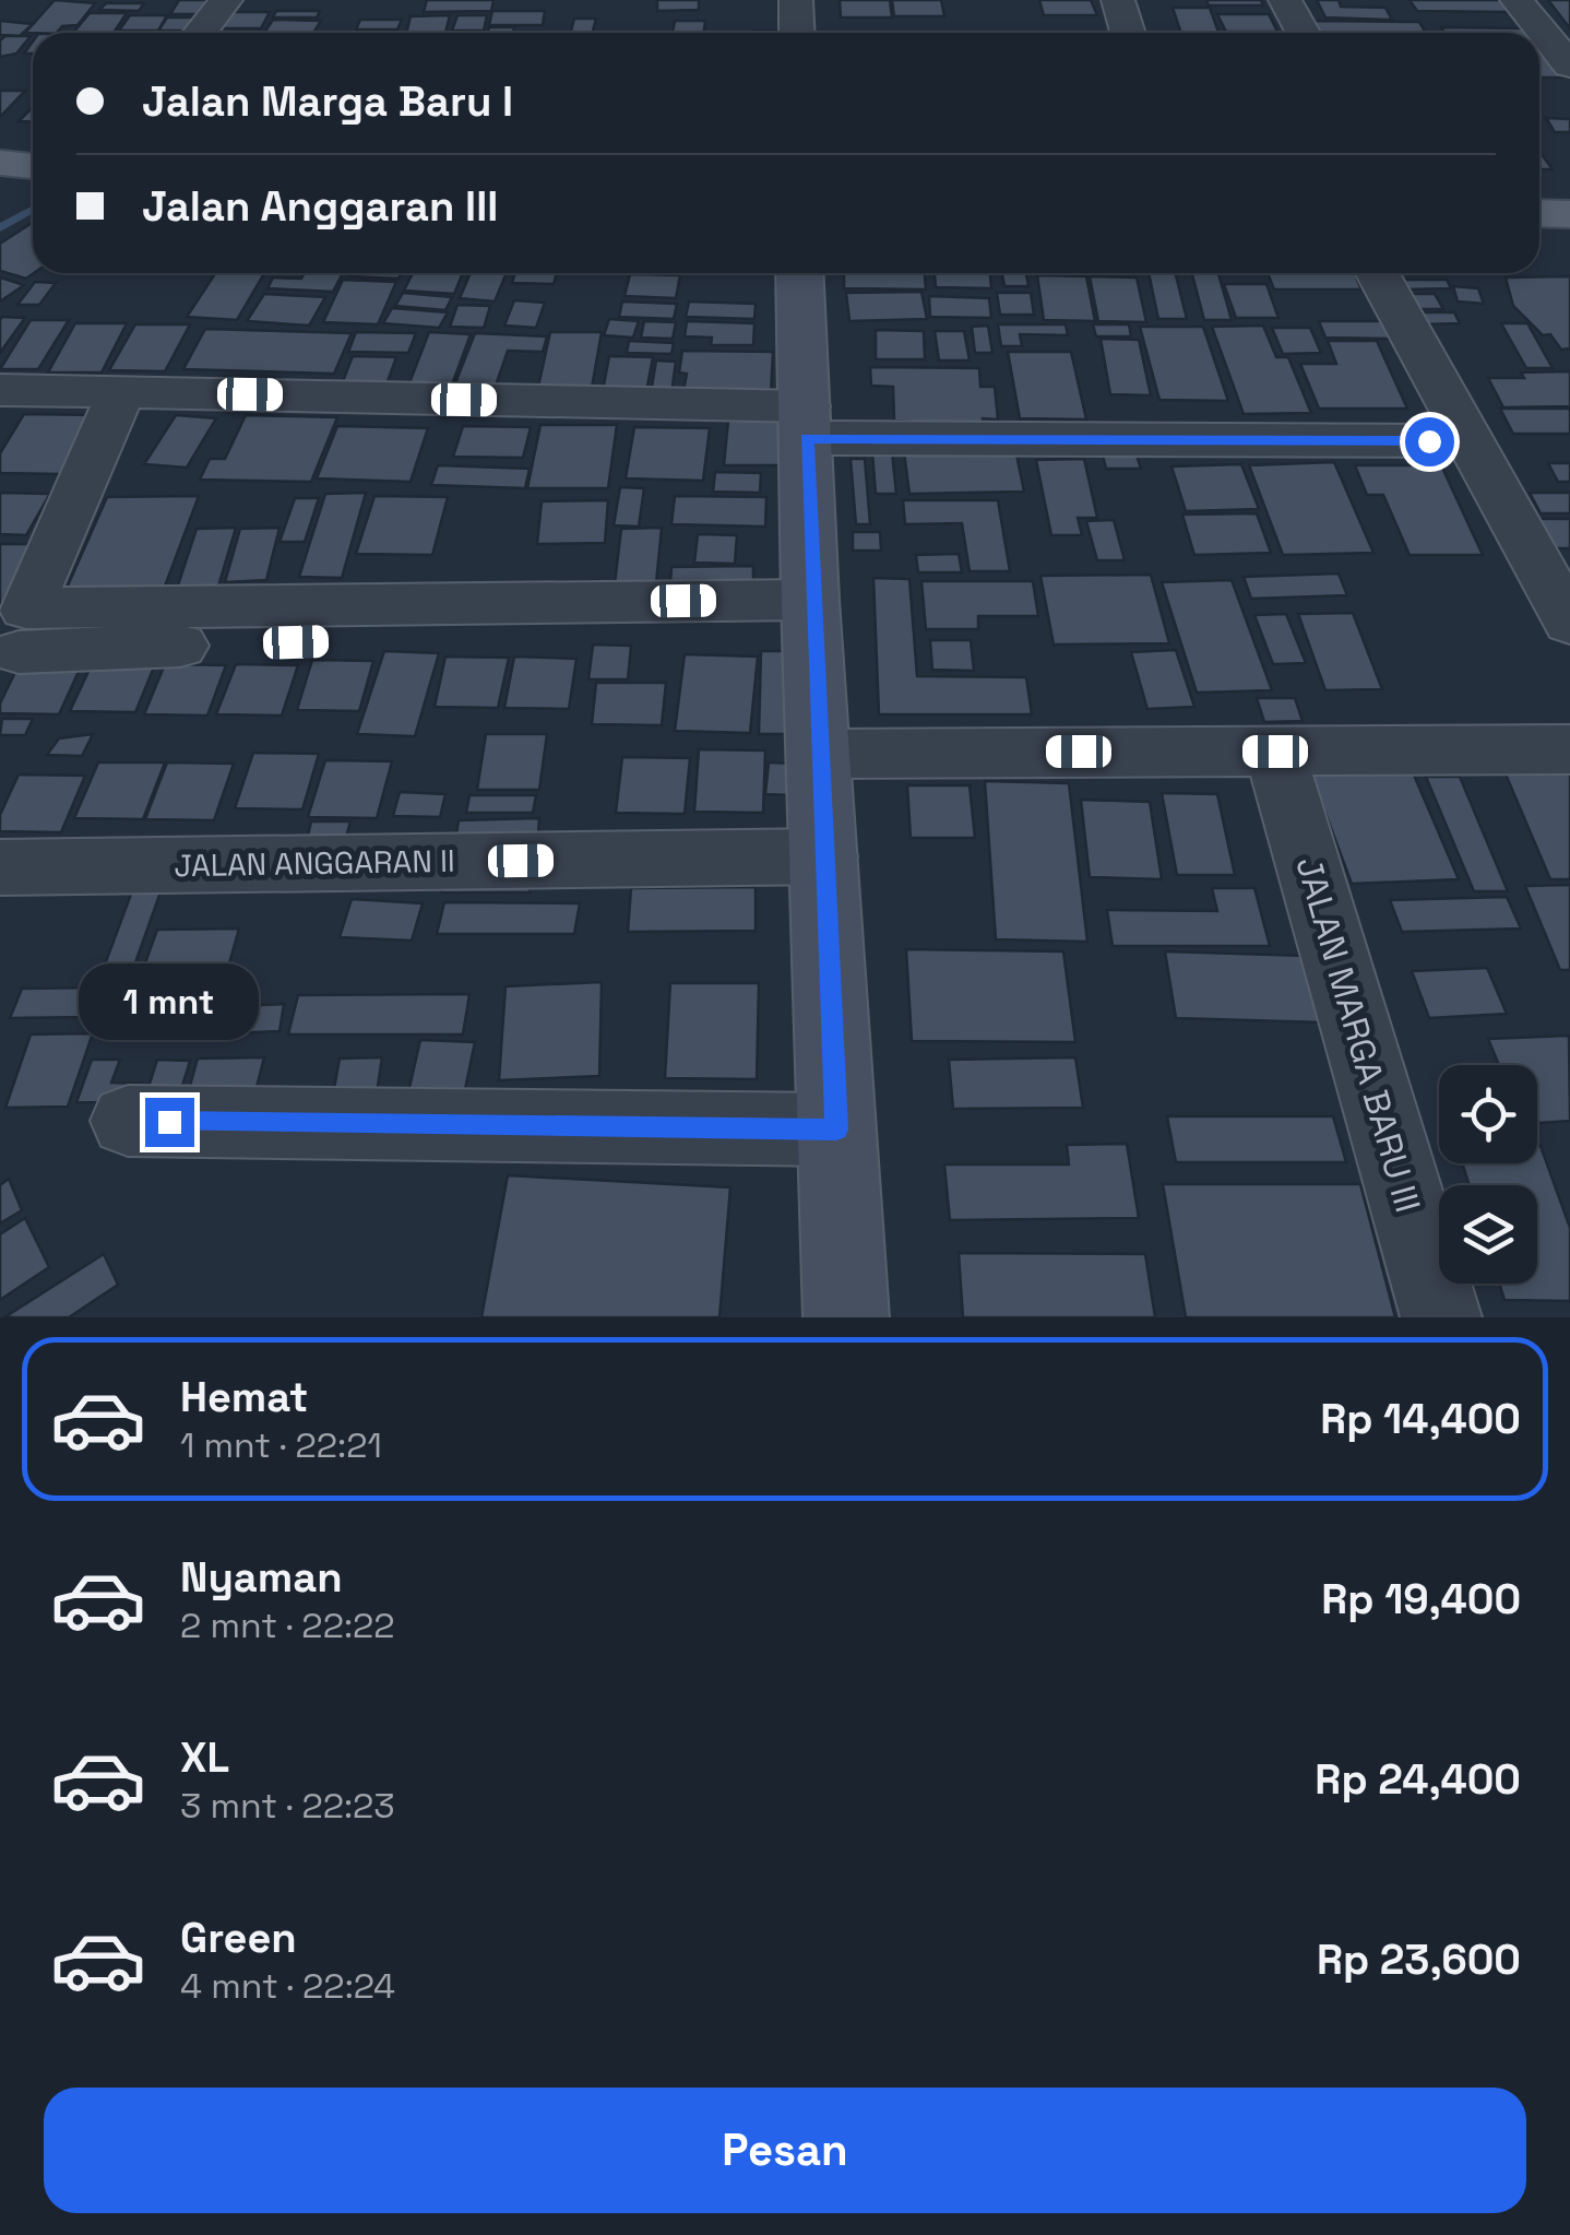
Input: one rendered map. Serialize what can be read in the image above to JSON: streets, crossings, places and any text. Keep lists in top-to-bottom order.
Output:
{
  "streets": {
    "street": ["JALAN ANGGARAN II", "JALAN MARGA BARU III"]
  },
  "page": {
    "banner": ["Jalan Marga Baru I", "Jalan Anggaran III"],
    "bubble": "1 mnt",
    "list": [
      {
        "name": "Hemat",
        "note": "1 mnt · 22:21",
        "value": "Rp 14,400"
      },
      {
        "name": "Nyaman",
        "note": "2 mnt · 22:22",
        "value": "Rp 19,400"
      },
      {
        "name": "XL",
        "note": "3 mnt · 22:23",
        "value": "Rp 24,400"
      },
      {
        "name": "Green",
        "note": "4 mnt · 22:24",
        "value": "Rp 23,600"
      }
    ],
    "buttons": "Pesan"
  }
}
